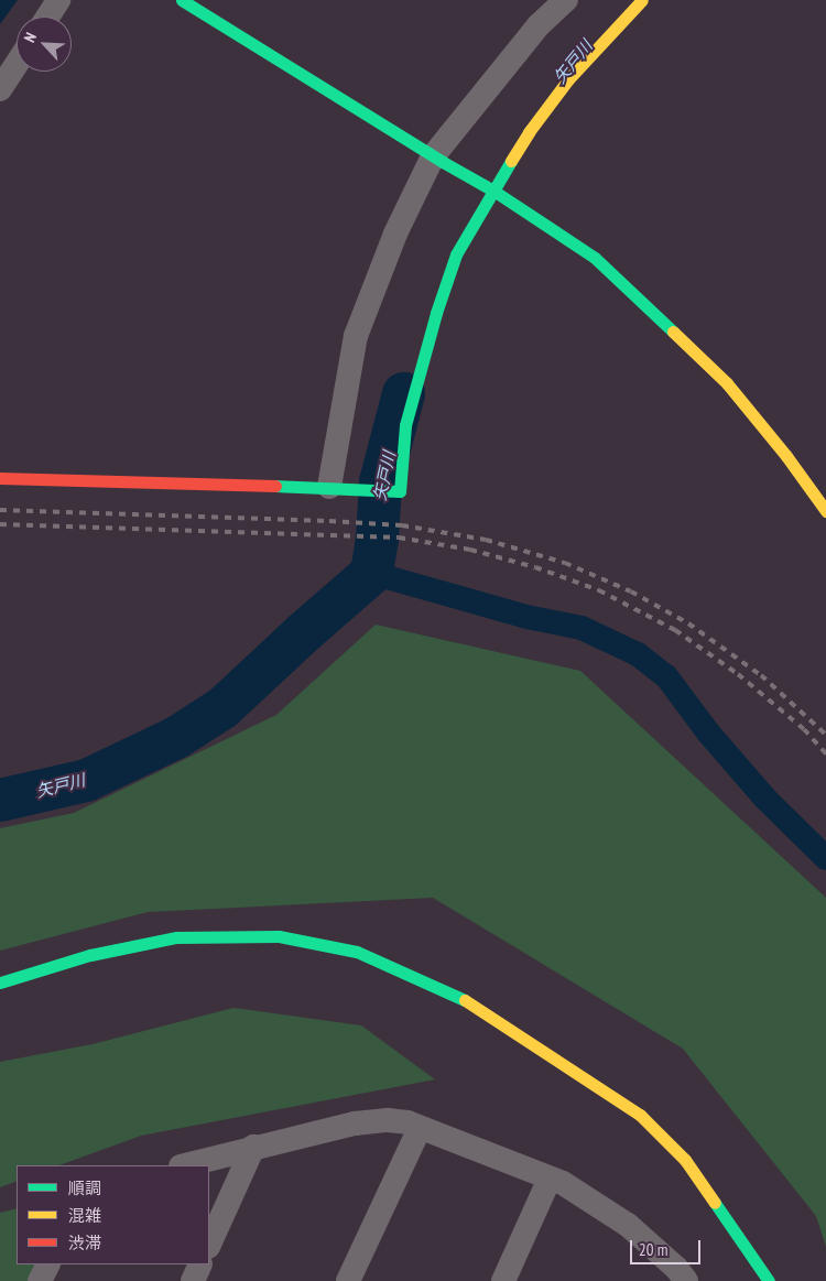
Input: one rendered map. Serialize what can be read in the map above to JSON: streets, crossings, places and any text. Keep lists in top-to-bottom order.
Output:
{
  "water": ["矢戸川"],
  "legend": ["順調", "混雑", "渋滞"],
  "scale_bar": "20 m",
  "north": "top left"
}
